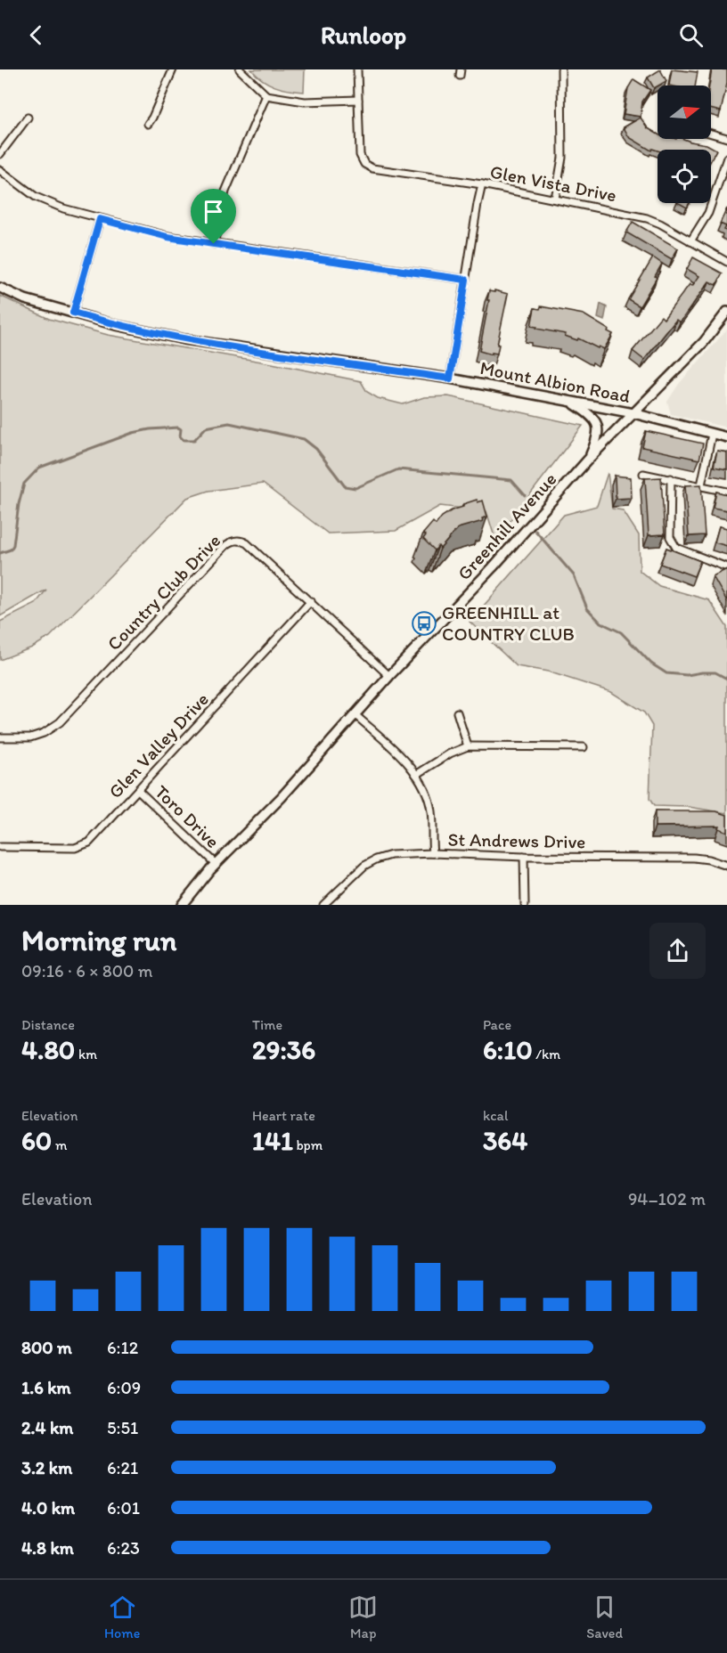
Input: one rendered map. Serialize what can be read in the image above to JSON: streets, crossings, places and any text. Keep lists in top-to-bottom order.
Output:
{
  "streets": {
    "street": [
      "Glen Vista Drive",
      "Mount Albion Road",
      "Greenhill Avenue",
      "Country Club Drive",
      "Glen Valley Drive",
      "Toro Drive",
      "St Andrews Drive"
    ]
  },
  "crossings": [
    ["Mount Albion Road", "Greenhill Avenue"],
    ["Greenhill Avenue", "Country Club Drive"],
    ["Greenhill Avenue", "Toro Drive"],
    ["Country Club Drive", "Glen Valley Drive"],
    ["Glen Valley Drive", "Toro Drive"]
  ],
  "places": {
    "bus stop": ["GREENHILL at COUNTRY CLUB"]
  },
  "north": "right",
  "page": {
    "header": "Runloop",
    "heading": ["Morning run", "09:16 · 6 × 800 m"],
    "stats": [
      ["Distance", "4.80 km"],
      ["Time", "29:36"],
      ["Pace", "6:10 /km"],
      ["Elevation", "60 m"],
      ["Heart rate", "141 bpm"],
      ["kcal", "364"]
    ],
    "chart": ["Elevation", "94–102 m"],
    "list": [
      {
        "name": "800 m",
        "note": "6:12"
      },
      {
        "name": "1.6 km",
        "note": "6:09"
      },
      {
        "name": "2.4 km",
        "note": "5:51"
      },
      {
        "name": "3.2 km",
        "note": "6:21"
      },
      {
        "name": "4.0 km",
        "note": "6:01"
      },
      {
        "name": "4.8 km",
        "note": "6:23"
      }
    ],
    "tabs": ["Home", "Map", "Saved"]
  }
}
